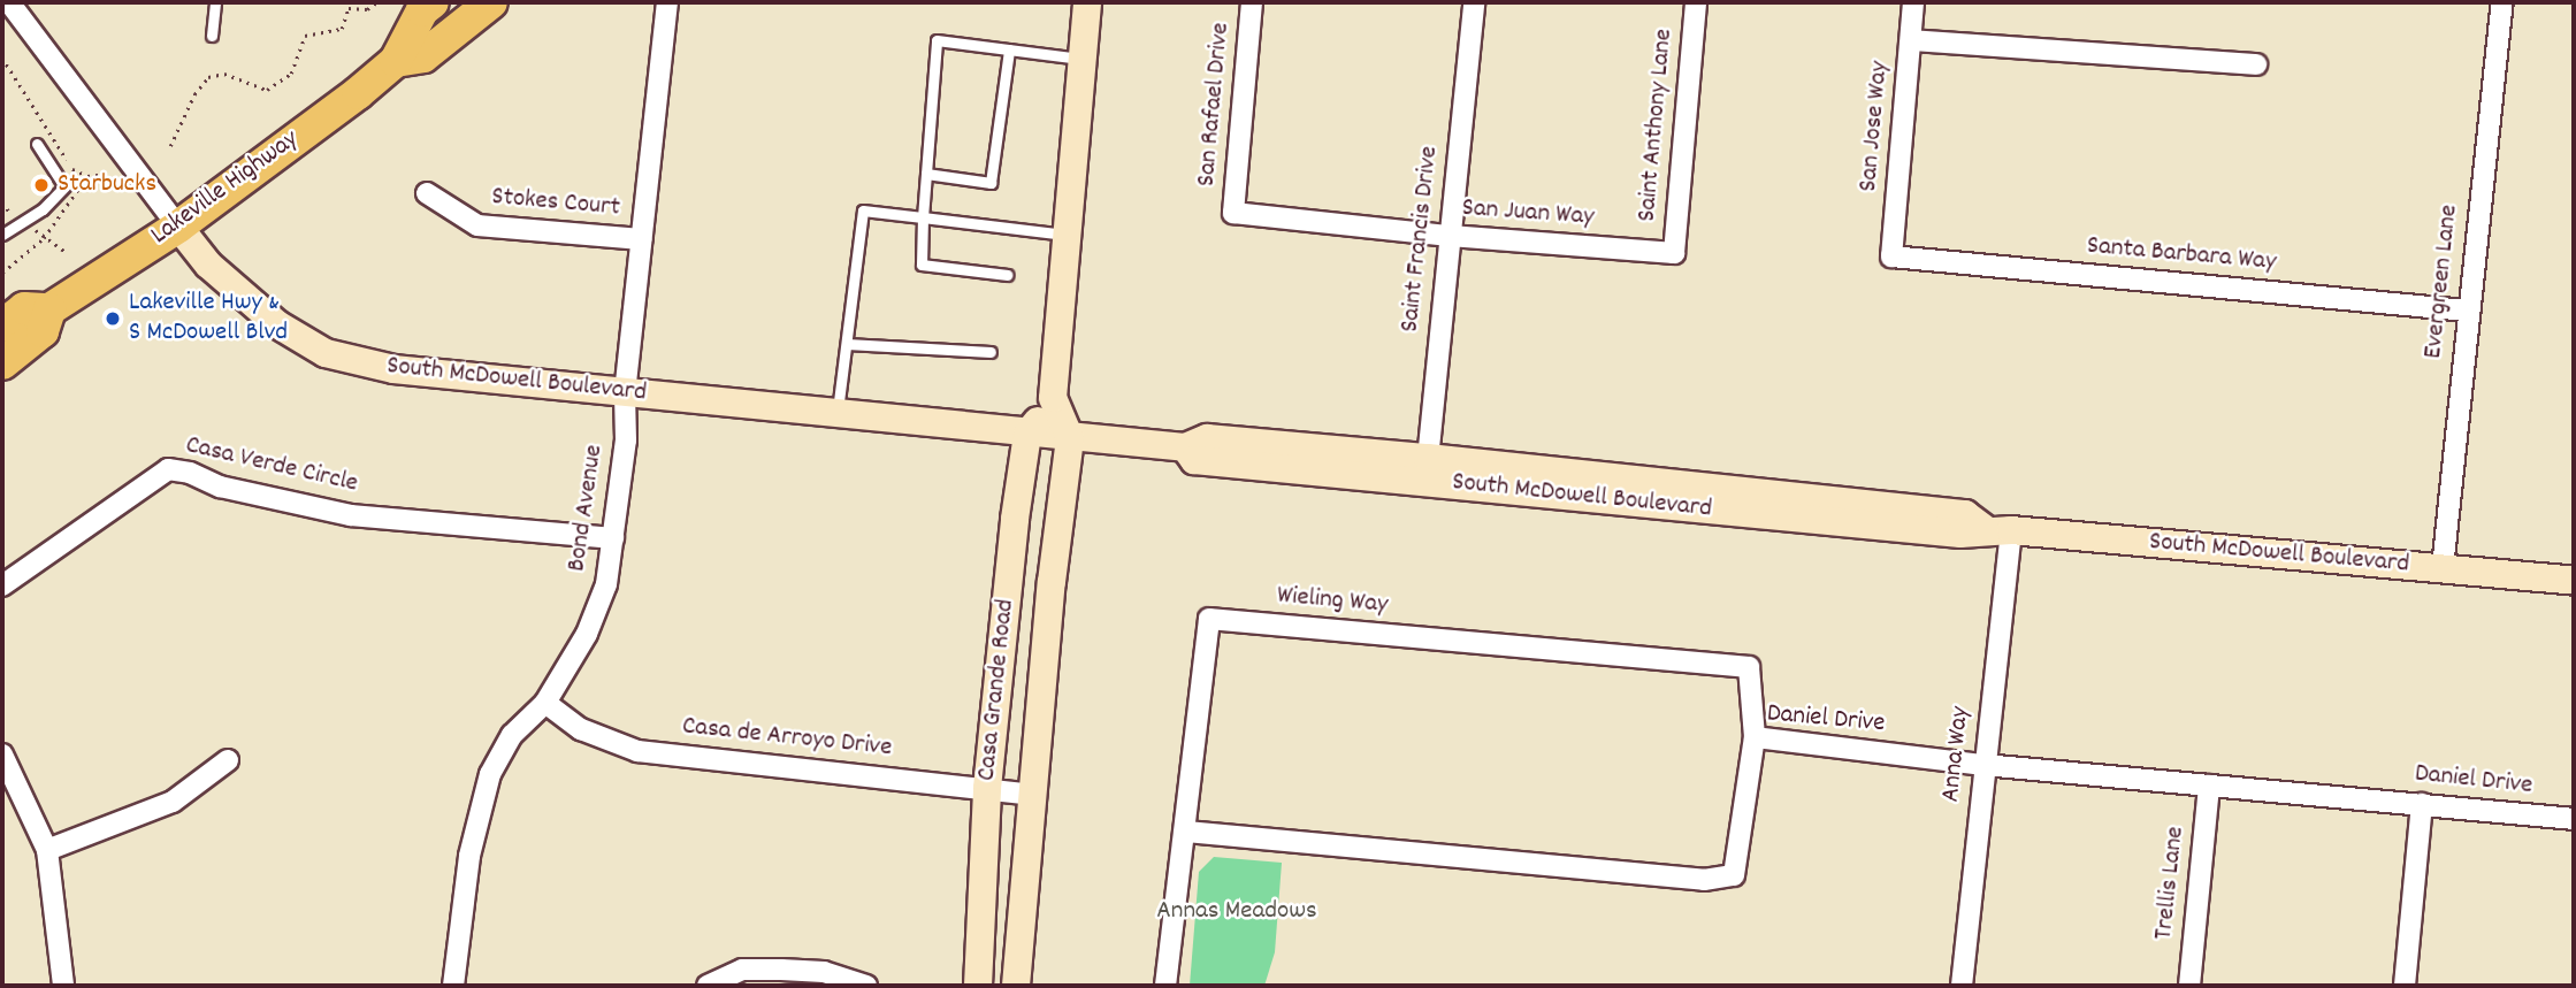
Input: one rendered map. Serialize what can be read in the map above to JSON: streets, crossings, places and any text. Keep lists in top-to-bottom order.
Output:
{
  "streets": {
    "main road": ["Lakeville Highway", "South McDowell Boulevard", "Casa Grande Road"],
    "street": [
      "San Rafael Drive",
      "Saint Anthony Lane",
      "San Jose Way",
      "Stokes Court",
      "San Juan Way",
      "Saint Francis Drive",
      "Santa Barbara Way",
      "Evergreen Lane",
      "Casa Verde Circle",
      "Bond Avenue",
      "Wieling Way",
      "Daniel Drive",
      "Casa de Arroyo Drive",
      "Anna Way",
      "Trellis Lane"
    ]
  },
  "crossings": [
    ["San Rafael Drive", "San Juan Way"],
    ["Saint Anthony Lane", "San Juan Way"],
    ["San Jose Way", "Santa Barbara Way"],
    ["Lakeville Highway", "South McDowell Boulevard"],
    ["Stokes Court", "Bond Avenue"],
    ["San Juan Way", "Saint Francis Drive"],
    ["Saint Francis Drive", "South McDowell Boulevard"],
    ["Santa Barbara Way", "Evergreen Lane"],
    ["Evergreen Lane", "South McDowell Boulevard"],
    ["South McDowell Boulevard", "Bond Avenue"],
    ["South McDowell Boulevard", "Casa Grande Road"],
    ["South McDowell Boulevard", "Anna Way"],
    ["Casa Verde Circle", "Bond Avenue"],
    ["Bond Avenue", "Casa de Arroyo Drive"],
    ["Wieling Way", "Daniel Drive"],
    ["Casa Grande Road", "Casa de Arroyo Drive"],
    ["Daniel Drive", "Anna Way"],
    ["Daniel Drive", "Trellis Lane"]
  ],
  "parks": ["Annas Meadows"],
  "places": ["Starbucks", "Lakeville Hwy & S McDowell Blvd"]
}
